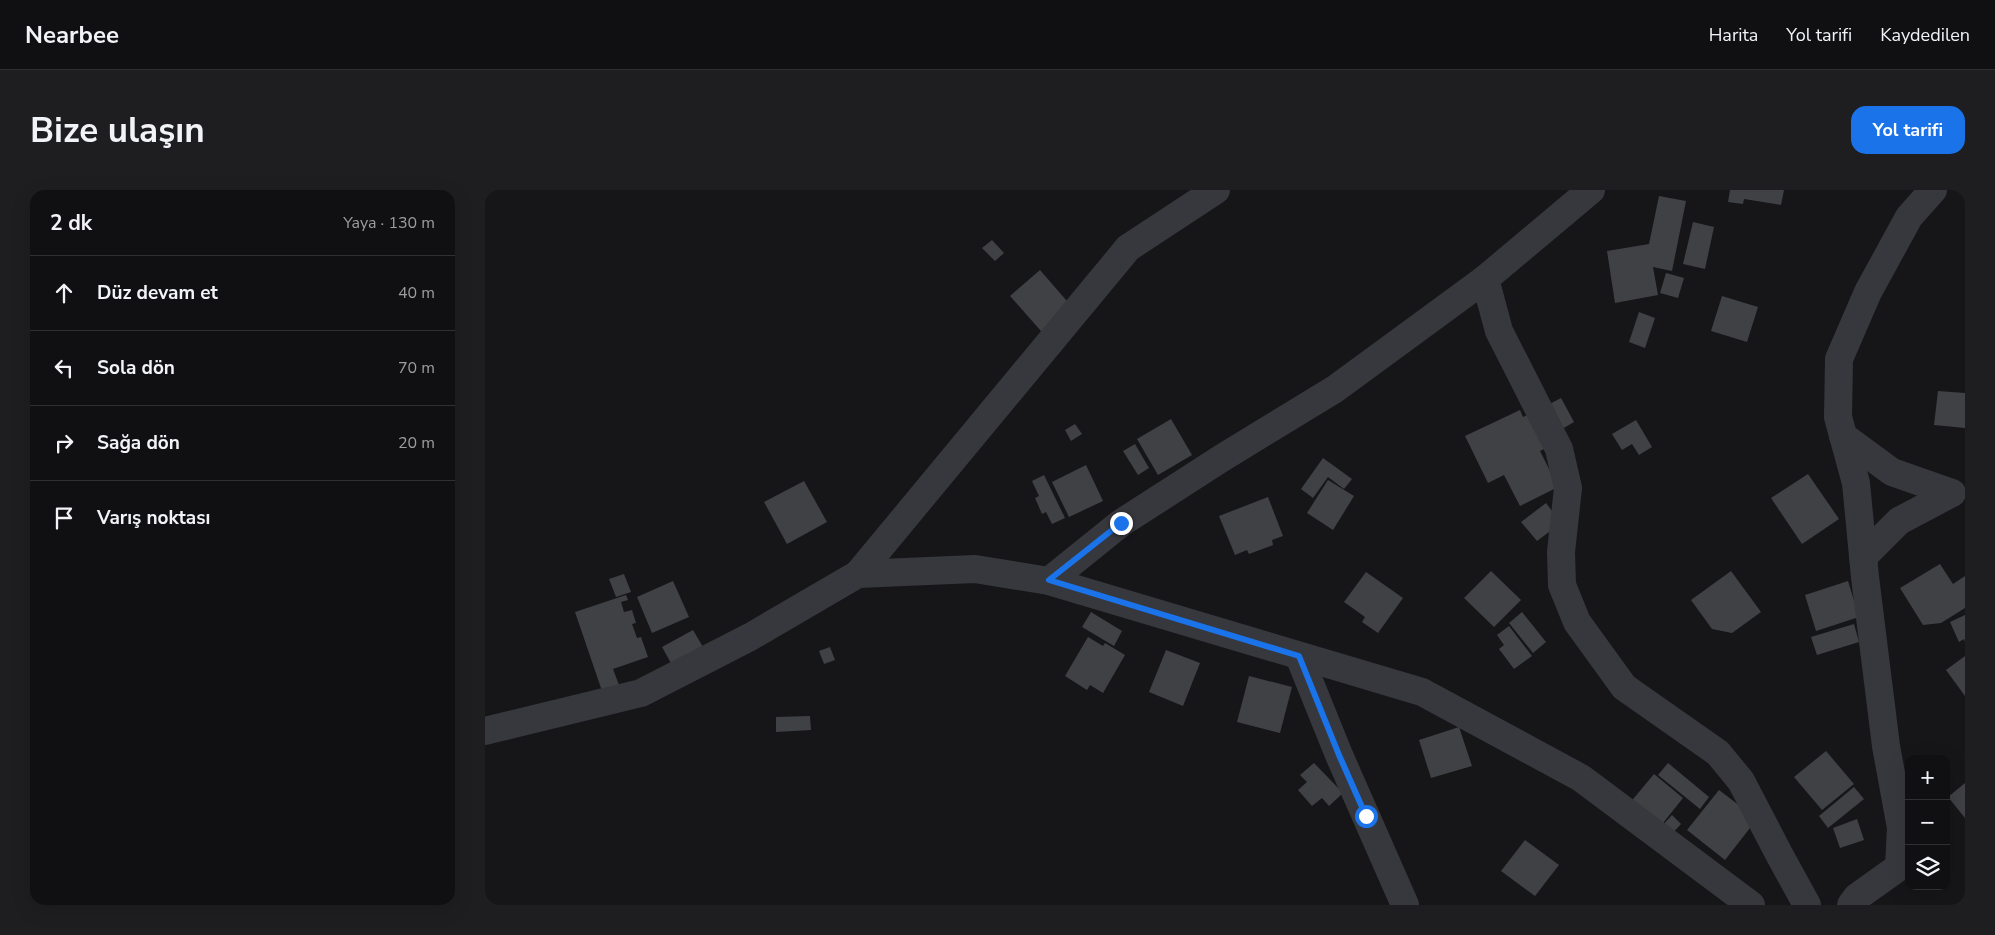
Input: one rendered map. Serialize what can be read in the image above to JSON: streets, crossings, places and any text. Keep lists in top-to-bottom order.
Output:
{
  "page": {
    "header": "Nearbee",
    "nav": ["Harita", "Yol tarifi", "Kaydedilen"],
    "buttons": "Yol tarifi",
    "title": "Bize ulaşın",
    "heading": ["2 dk", "Yaya · 130 m"],
    "list": [
      ["Düz devam et", "40 m"],
      ["Sola dön", "70 m"],
      ["Sağa dön", "20 m"],
      "Varış noktası"
    ],
    "map_buttons": ["+", "−"]
  }
}
